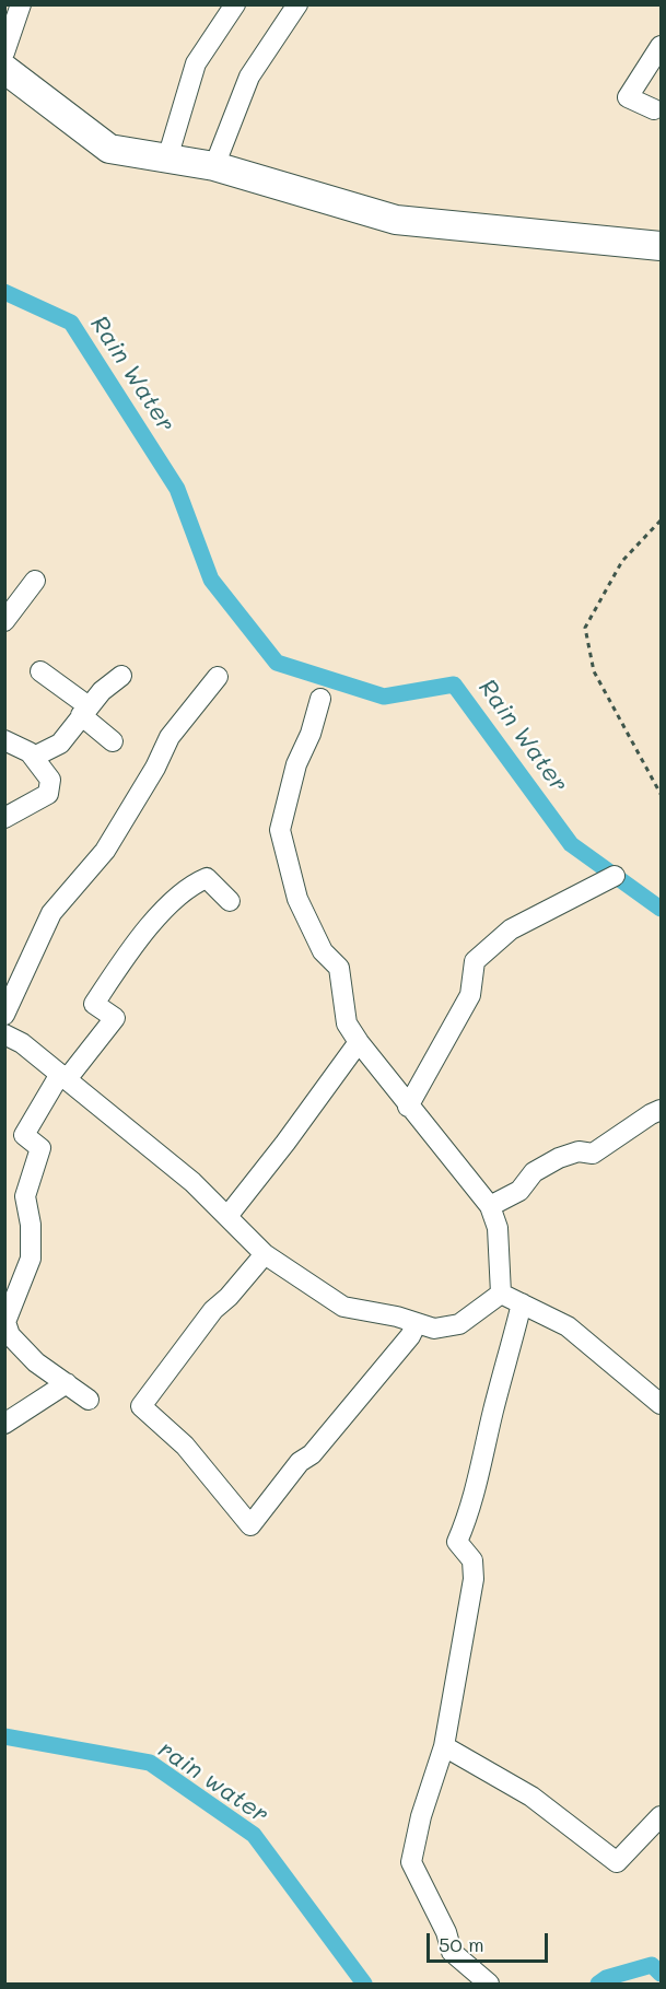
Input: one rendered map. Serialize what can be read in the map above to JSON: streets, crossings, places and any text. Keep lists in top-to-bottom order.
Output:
{
  "water": ["Rain Water", "rain water"],
  "scale_bar": "50 m"
}
